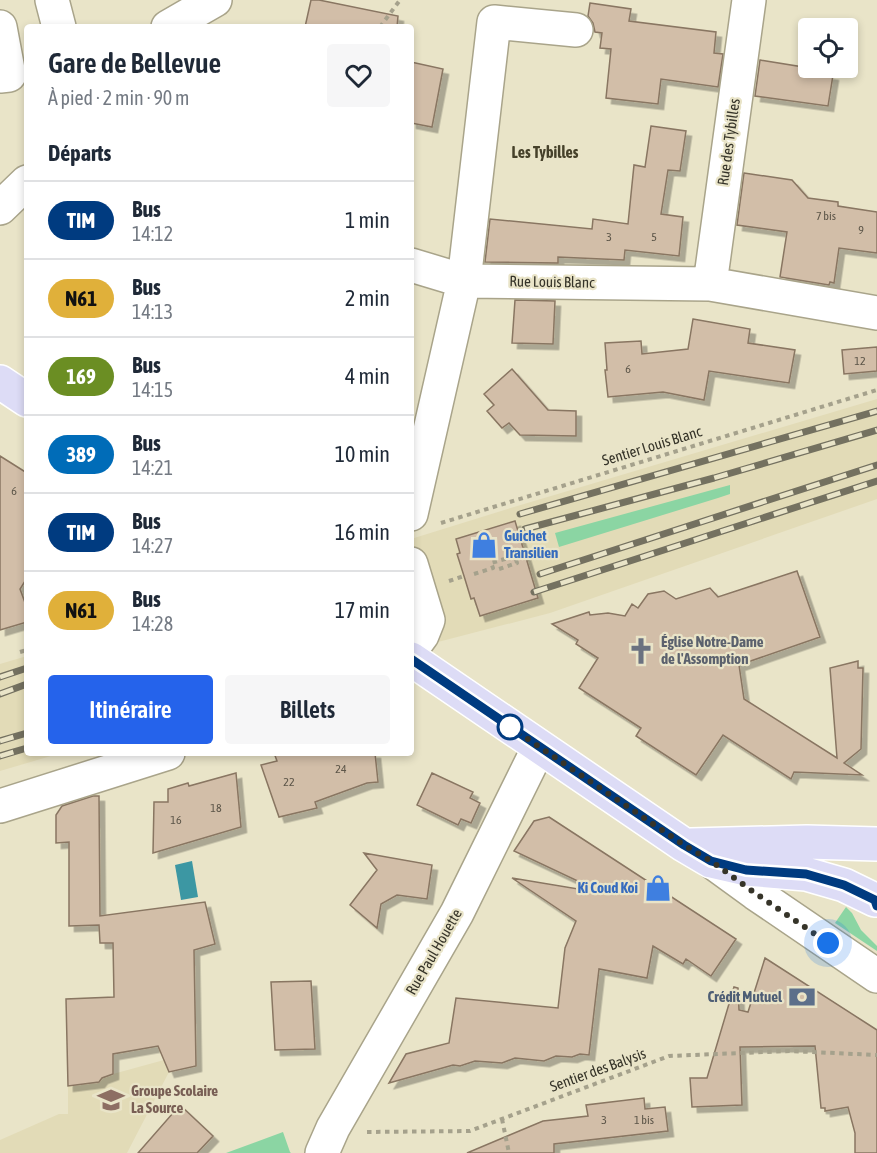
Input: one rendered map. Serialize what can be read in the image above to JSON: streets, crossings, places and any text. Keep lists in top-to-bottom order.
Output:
{
  "streets": {
    "street": ["Rue des Tybilles", "Rue Louis Blanc", "Rue Paul Houette"],
    "path": ["Sentier Louis Blanc", "Sentier des Balysis"]
  },
  "crossings": [
    ["Rue des Tybilles", "Rue Louis Blanc"],
    ["Rue Paul Houette", "Sentier des Balysis"]
  ],
  "districts": ["Les Tybilles"],
  "places": {
    "shop": ["Guichet Transilien", "Ki Coud Koi"],
    "church": ["Église Notre-Dame de l'Assomption"],
    "bank": ["Crédit Mutuel"],
    "school or university": ["Groupe Scolaire La Source"]
  },
  "lines": ["bus line TIM"],
  "house_numbers": [
    "7 bis",
    "9",
    "3",
    "5",
    "12",
    "6",
    "6",
    "24",
    "22",
    "18",
    "16",
    "3",
    "1 bis"
  ],
  "page": {
    "heading": [
      ["Gare de Bellevue", "À pied · 2 min · 90 m"],
      "Départs"
    ],
    "list": [
      {
        "mark": "TIM",
        "name": "Bus",
        "note": "14:12",
        "value": "1 min"
      },
      {
        "mark": "N61",
        "name": "Bus",
        "note": "14:13",
        "value": "2 min"
      },
      {
        "mark": "169",
        "name": "Bus",
        "note": "14:15",
        "value": "4 min"
      },
      {
        "mark": "389",
        "name": "Bus",
        "note": "14:21",
        "value": "10 min"
      },
      {
        "mark": "TIM",
        "name": "Bus",
        "note": "14:27",
        "value": "16 min"
      },
      {
        "mark": "N61",
        "name": "Bus",
        "note": "14:28",
        "value": "17 min"
      }
    ],
    "buttons": ["Itinéraire", "Billets"]
  }
}
